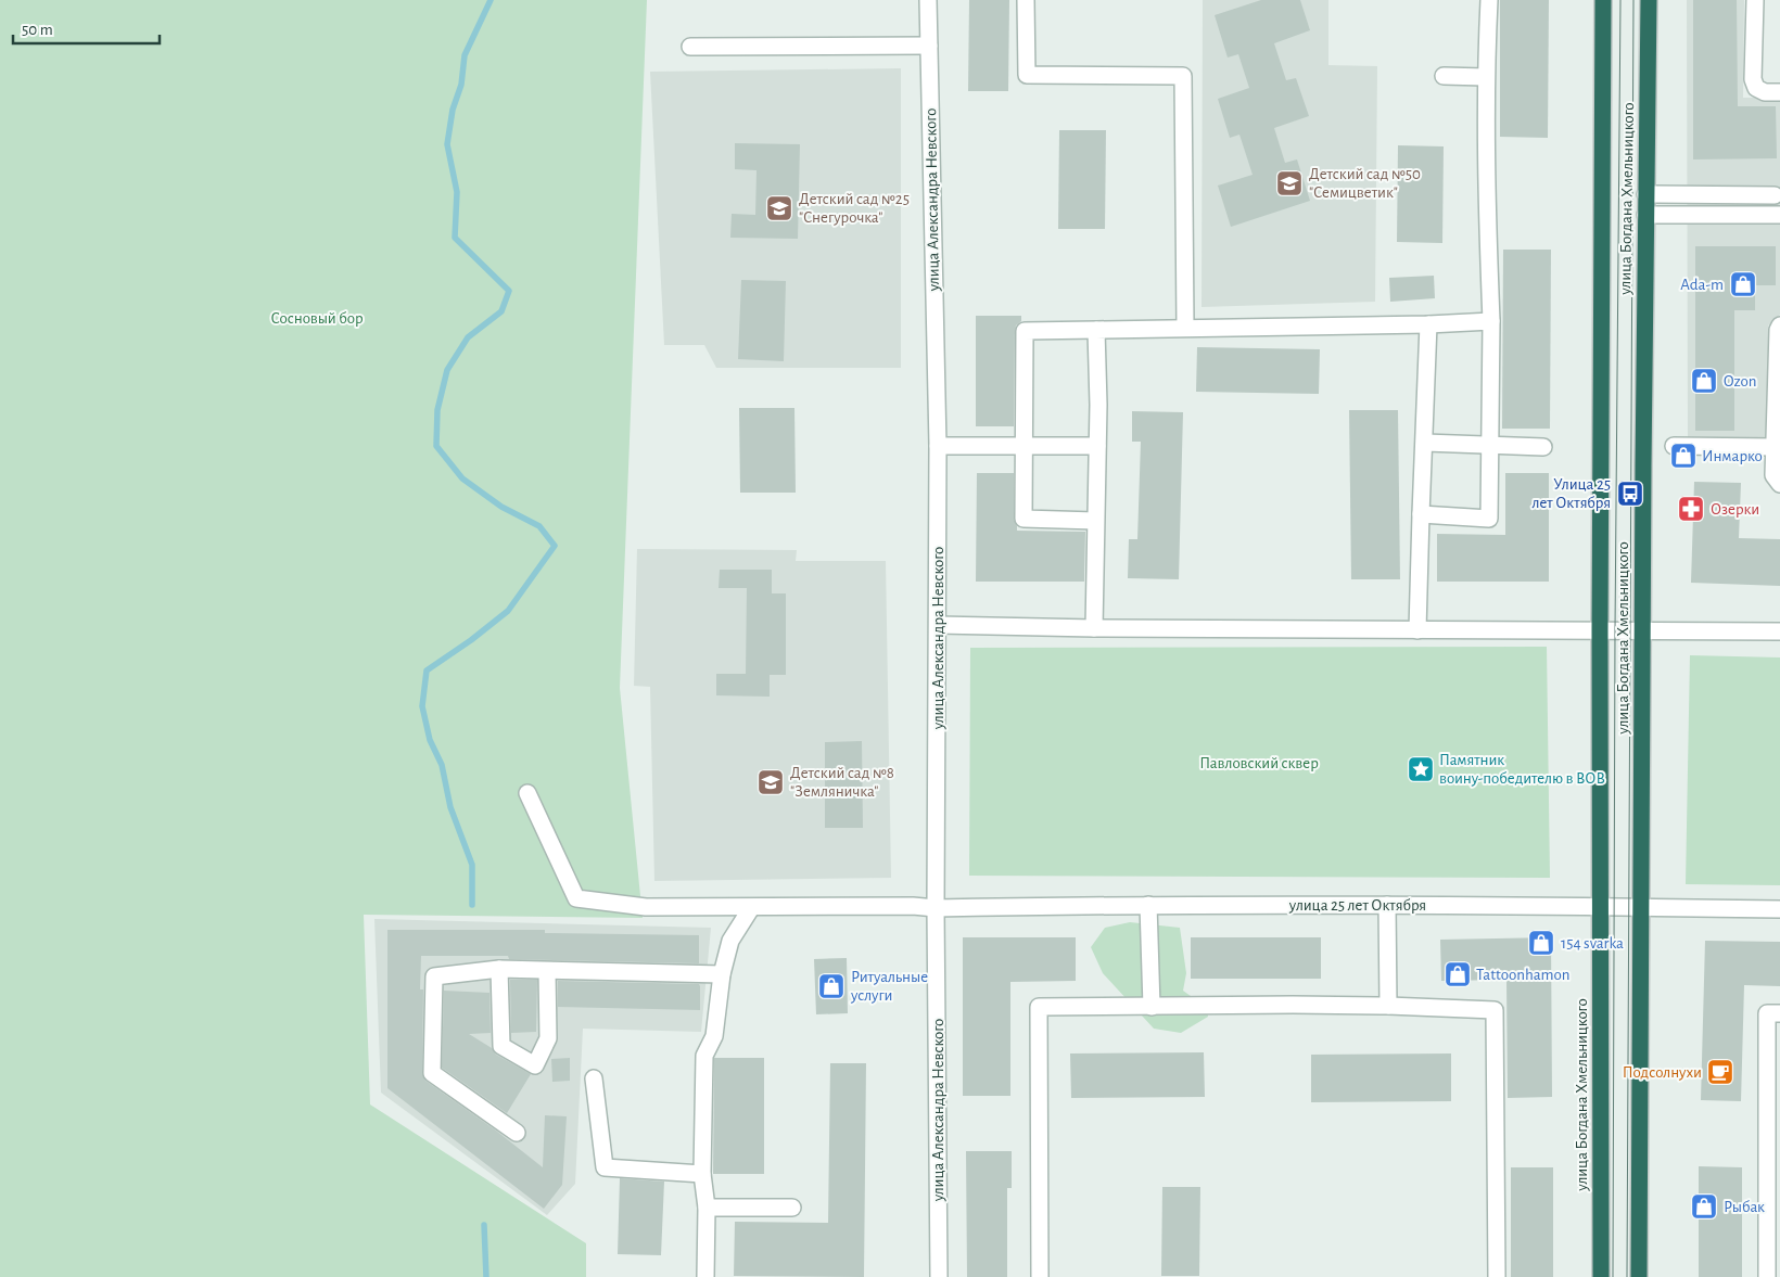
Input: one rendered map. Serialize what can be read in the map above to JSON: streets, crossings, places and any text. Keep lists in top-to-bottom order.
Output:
{
  "streets": {
    "highway": ["улица Богдана Хмельницкого"],
    "street": ["улица Александра Невского", "улица 25 лет Октября"]
  },
  "crossings": [
    ["улица Богдана Хмельницкого", "улица 25 лет Октября"],
    ["улица Александра Невского", "улица 25 лет Октября"]
  ],
  "parks": ["Сосновый бор", "Павловский сквер"],
  "places": {
    "school or university": ["Детский сад №50 \"Семицветик\"", "Детский сад №25 \"Снегурочка\"", "Детский сад №8 \"Земляничка\""],
    "shop": [
      "Ada-m",
      "Ozon",
      "Инмарко",
      "154 svarka",
      "Tattoonhamon",
      "Ритуальные услуги",
      "Рыбак"
    ],
    "bus stop": ["Улица 25 лет Октября"],
    "pharmacy": ["Озерки"],
    "place": ["Памятник воину-победителю в ВОВ"],
    "cafe": ["Подсолнухи"]
  },
  "scale_bar": "50 m"
}
